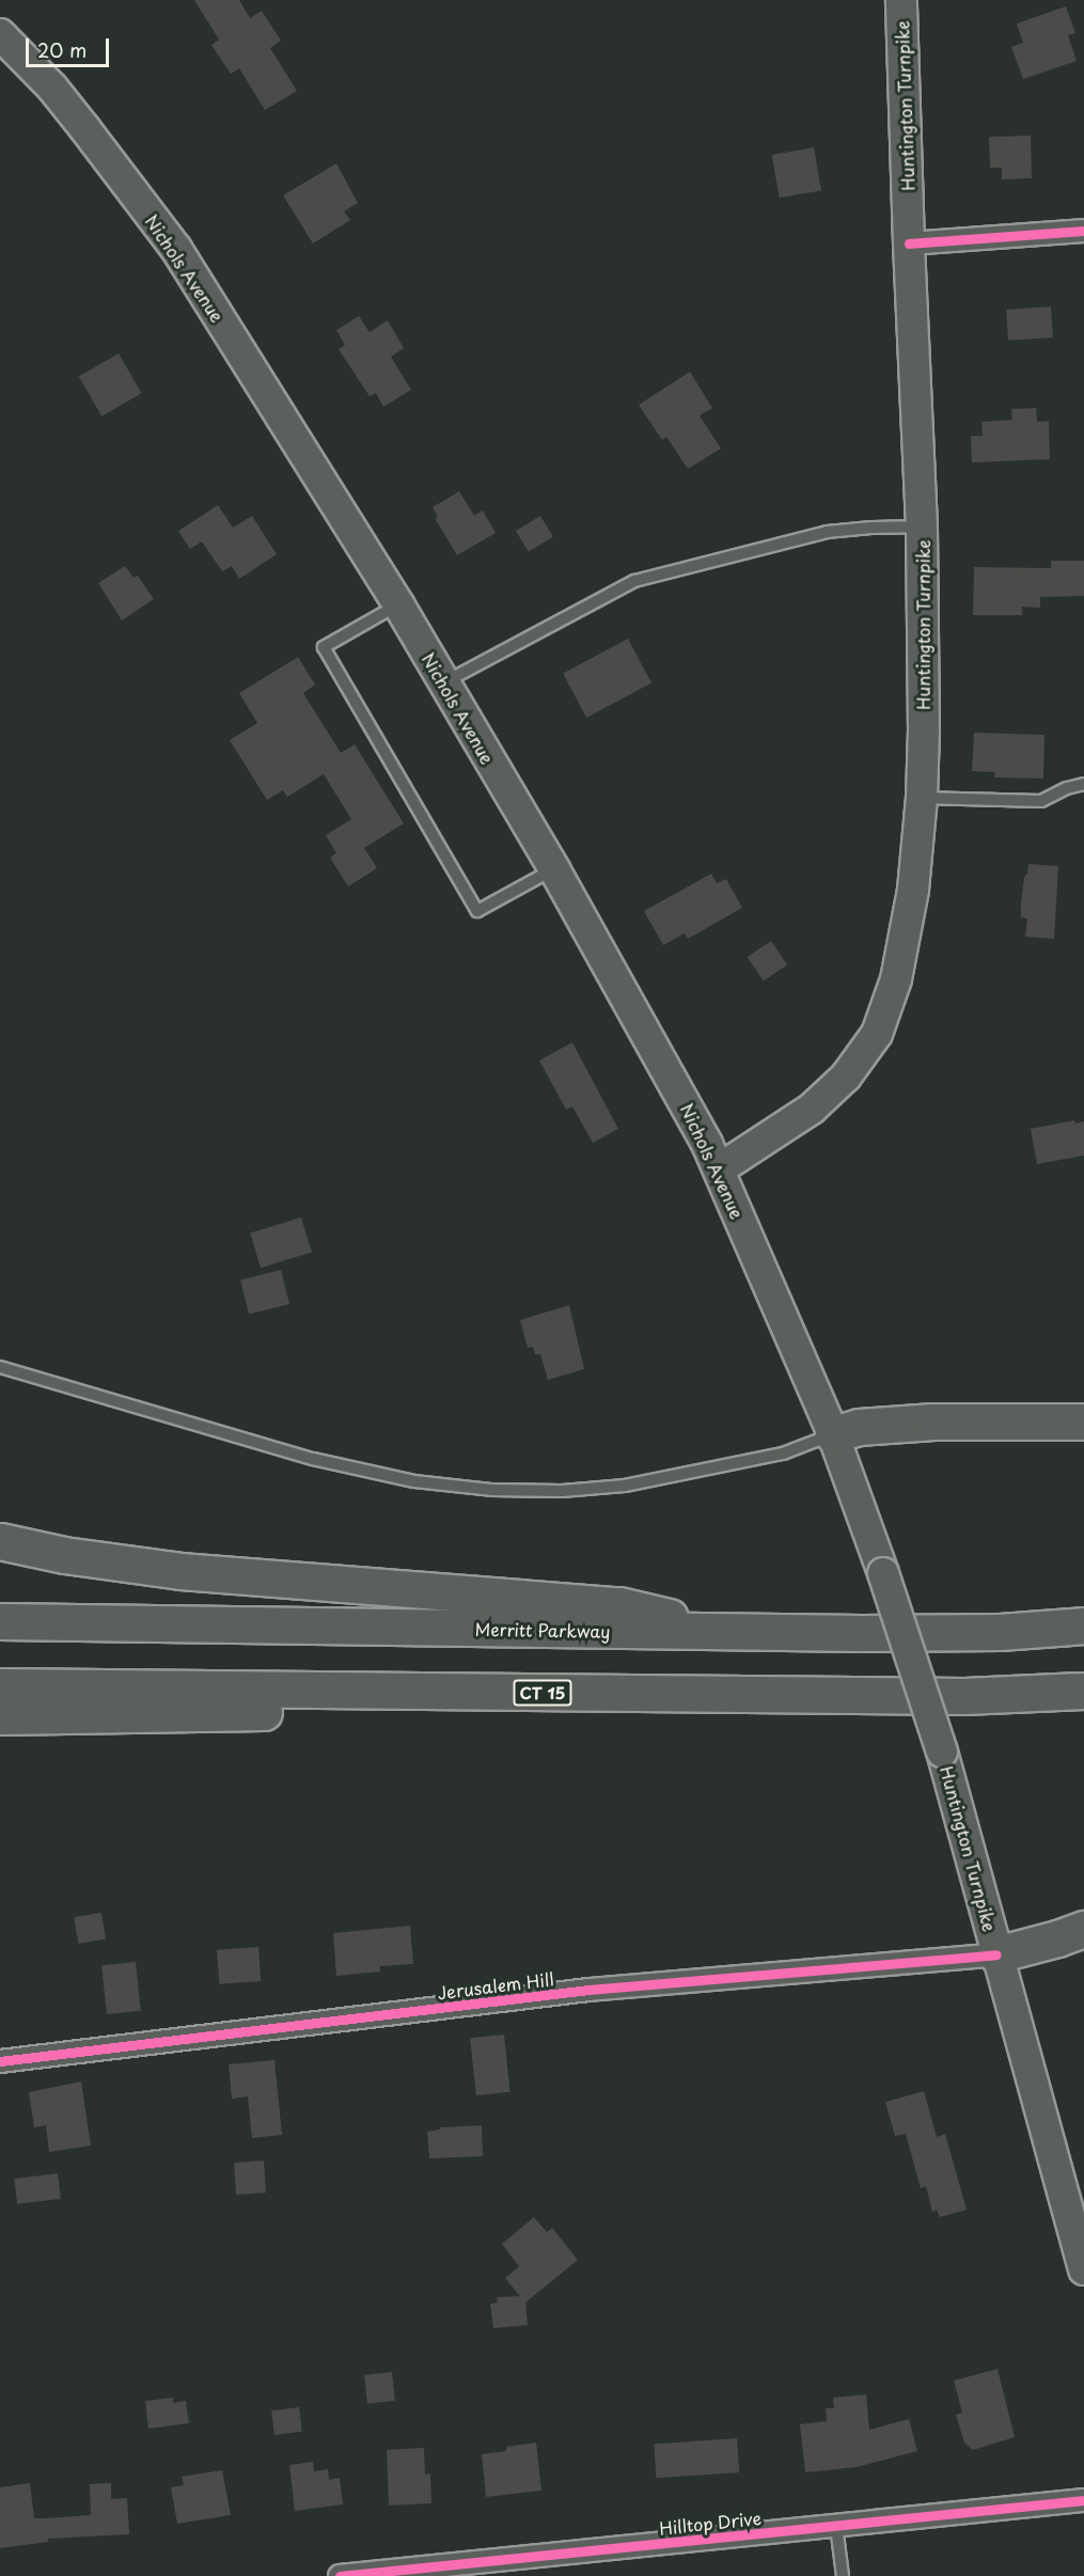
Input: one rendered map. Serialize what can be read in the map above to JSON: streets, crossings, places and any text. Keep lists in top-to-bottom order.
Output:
{
  "streets": {
    "highway": ["Merritt Parkway", "CT 15"],
    "main road": ["Huntington Turnpike", "Nichols Avenue"],
    "street": ["Jerusalem Hill", "Hilltop Drive"]
  },
  "crossings": [
    ["Huntington Turnpike", "Nichols Avenue"],
    ["Huntington Turnpike", "Jerusalem Hill"]
  ],
  "scale_bar": "20 m"
}
